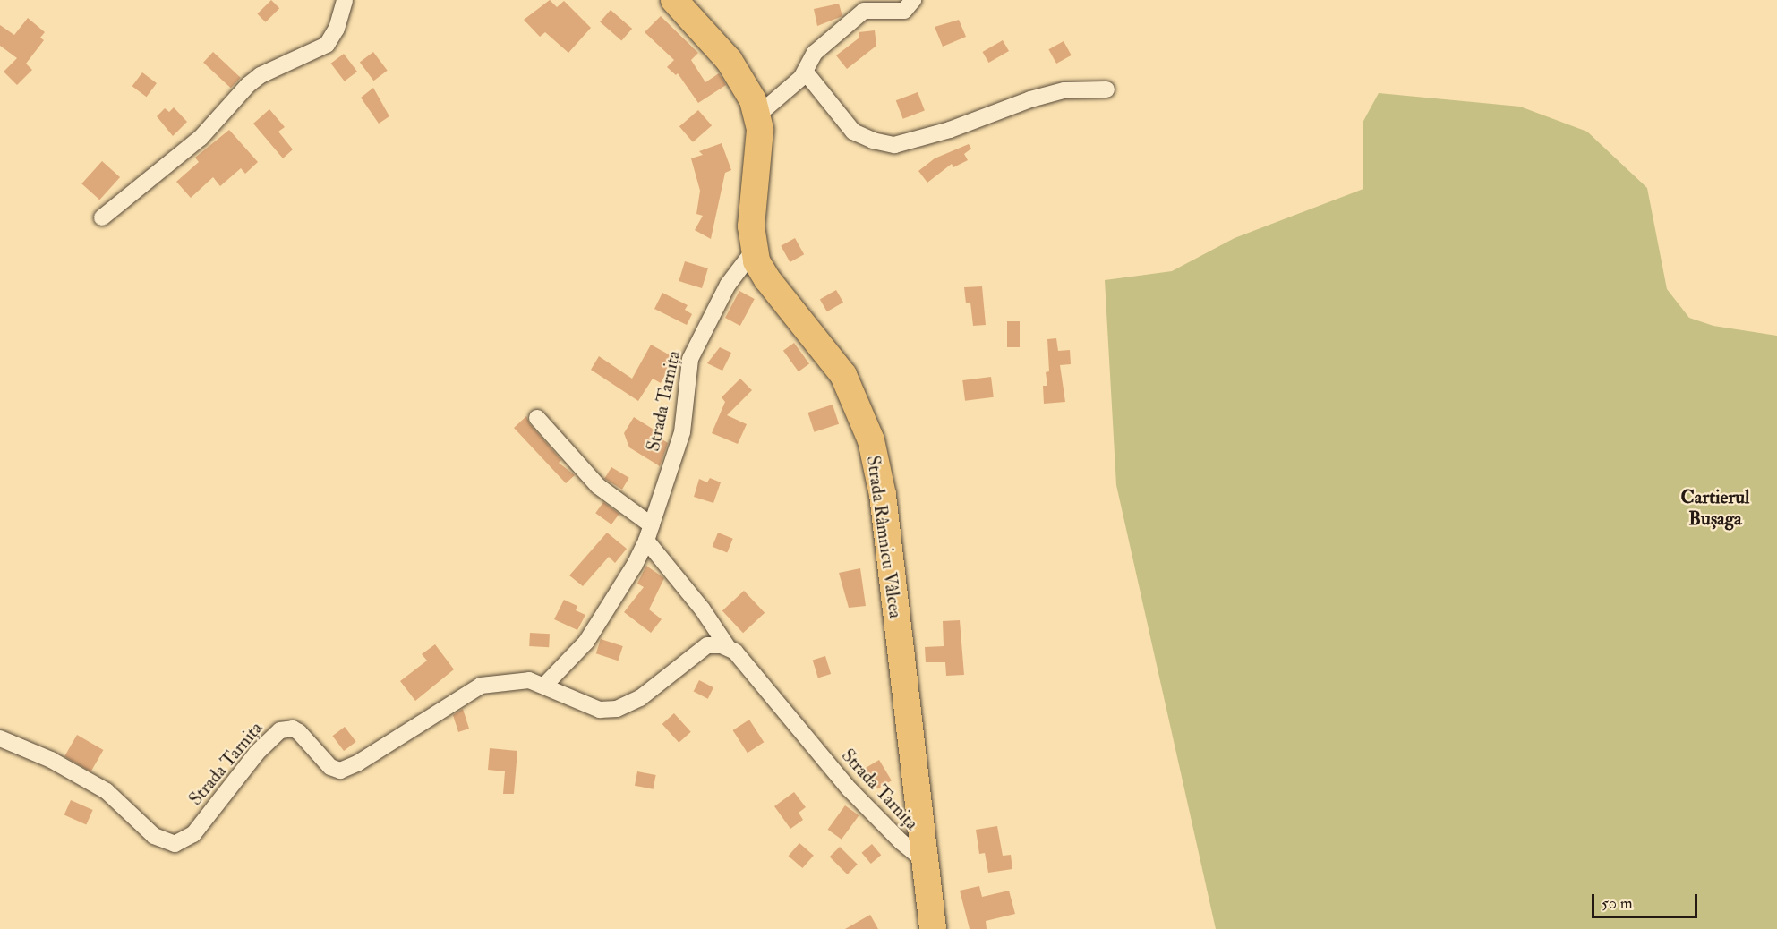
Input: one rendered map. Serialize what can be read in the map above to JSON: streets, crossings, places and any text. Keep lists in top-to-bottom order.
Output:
{
  "streets": {
    "main road": ["Strada Râmnicu Vâlcea"],
    "street": ["Strada Tarnița"]
  },
  "crossings": [
    ["Strada Tarnița", "Strada Râmnicu Vâlcea"]
  ],
  "districts": ["Cartierul Bușaga"],
  "scale_bar": "50 m"
}
